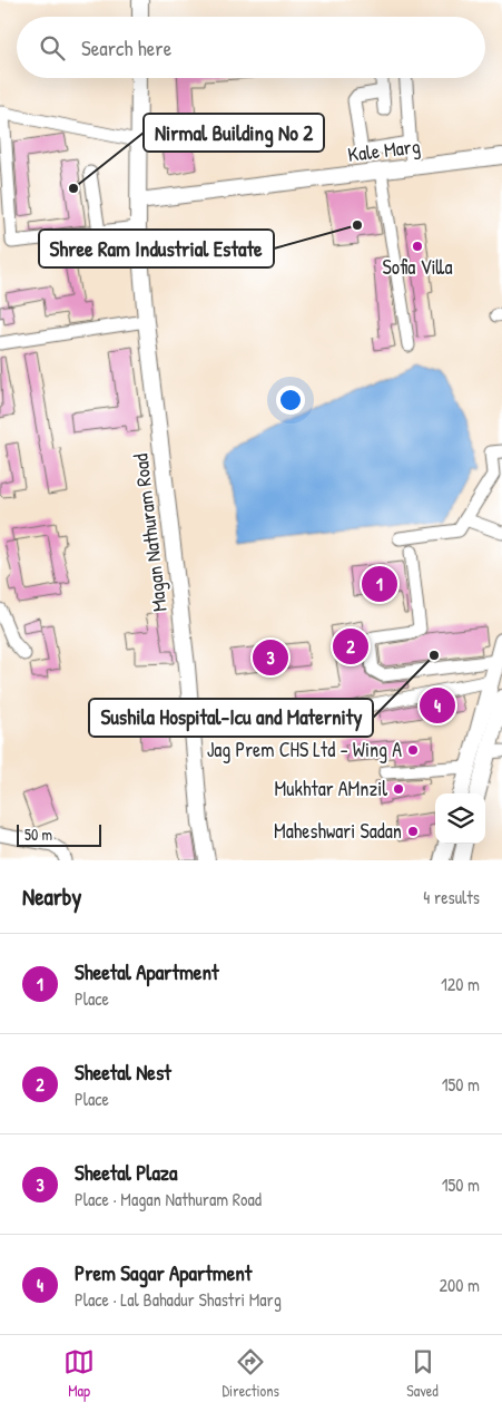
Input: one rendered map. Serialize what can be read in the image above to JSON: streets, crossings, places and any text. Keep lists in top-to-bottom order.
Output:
{
  "streets": {
    "main road": ["Kale Marg", "Magan Nathuram Road"]
  },
  "crossings": [
    ["Kale Marg", "Magan Nathuram Road"]
  ],
  "places": [
    "Nirmal Building No 2",
    "Shree Ram Industrial Estate",
    "Sofia Villa",
    "Sushila Hospital-Icu and Maternity",
    "Jag Prem CHS Ltd - Wing A",
    "Mukhtar AMnzil",
    "Maheshwari Sadan"
  ],
  "scale_bar": "50 m",
  "page": {
    "search": "Search here",
    "pins": [
      "1",
      "2",
      "3",
      "4"
    ],
    "scale": "50 m",
    "heading": ["Nearby", "4 results"],
    "list": [
      {
        "mark": "1",
        "name": "Sheetal Apartment",
        "note": "Place",
        "value": "120 m"
      },
      {
        "mark": "2",
        "name": "Sheetal Nest",
        "note": "Place",
        "value": "150 m"
      },
      {
        "mark": "3",
        "name": "Sheetal Plaza",
        "note": "Place · Magan Nathuram Road",
        "value": "150 m"
      },
      {
        "mark": "4",
        "name": "Prem Sagar Apartment",
        "note": "Place · Lal Bahadur Shastri Marg",
        "value": "200 m"
      }
    ],
    "nav": ["Map", "Directions", "Saved"]
  }
}
